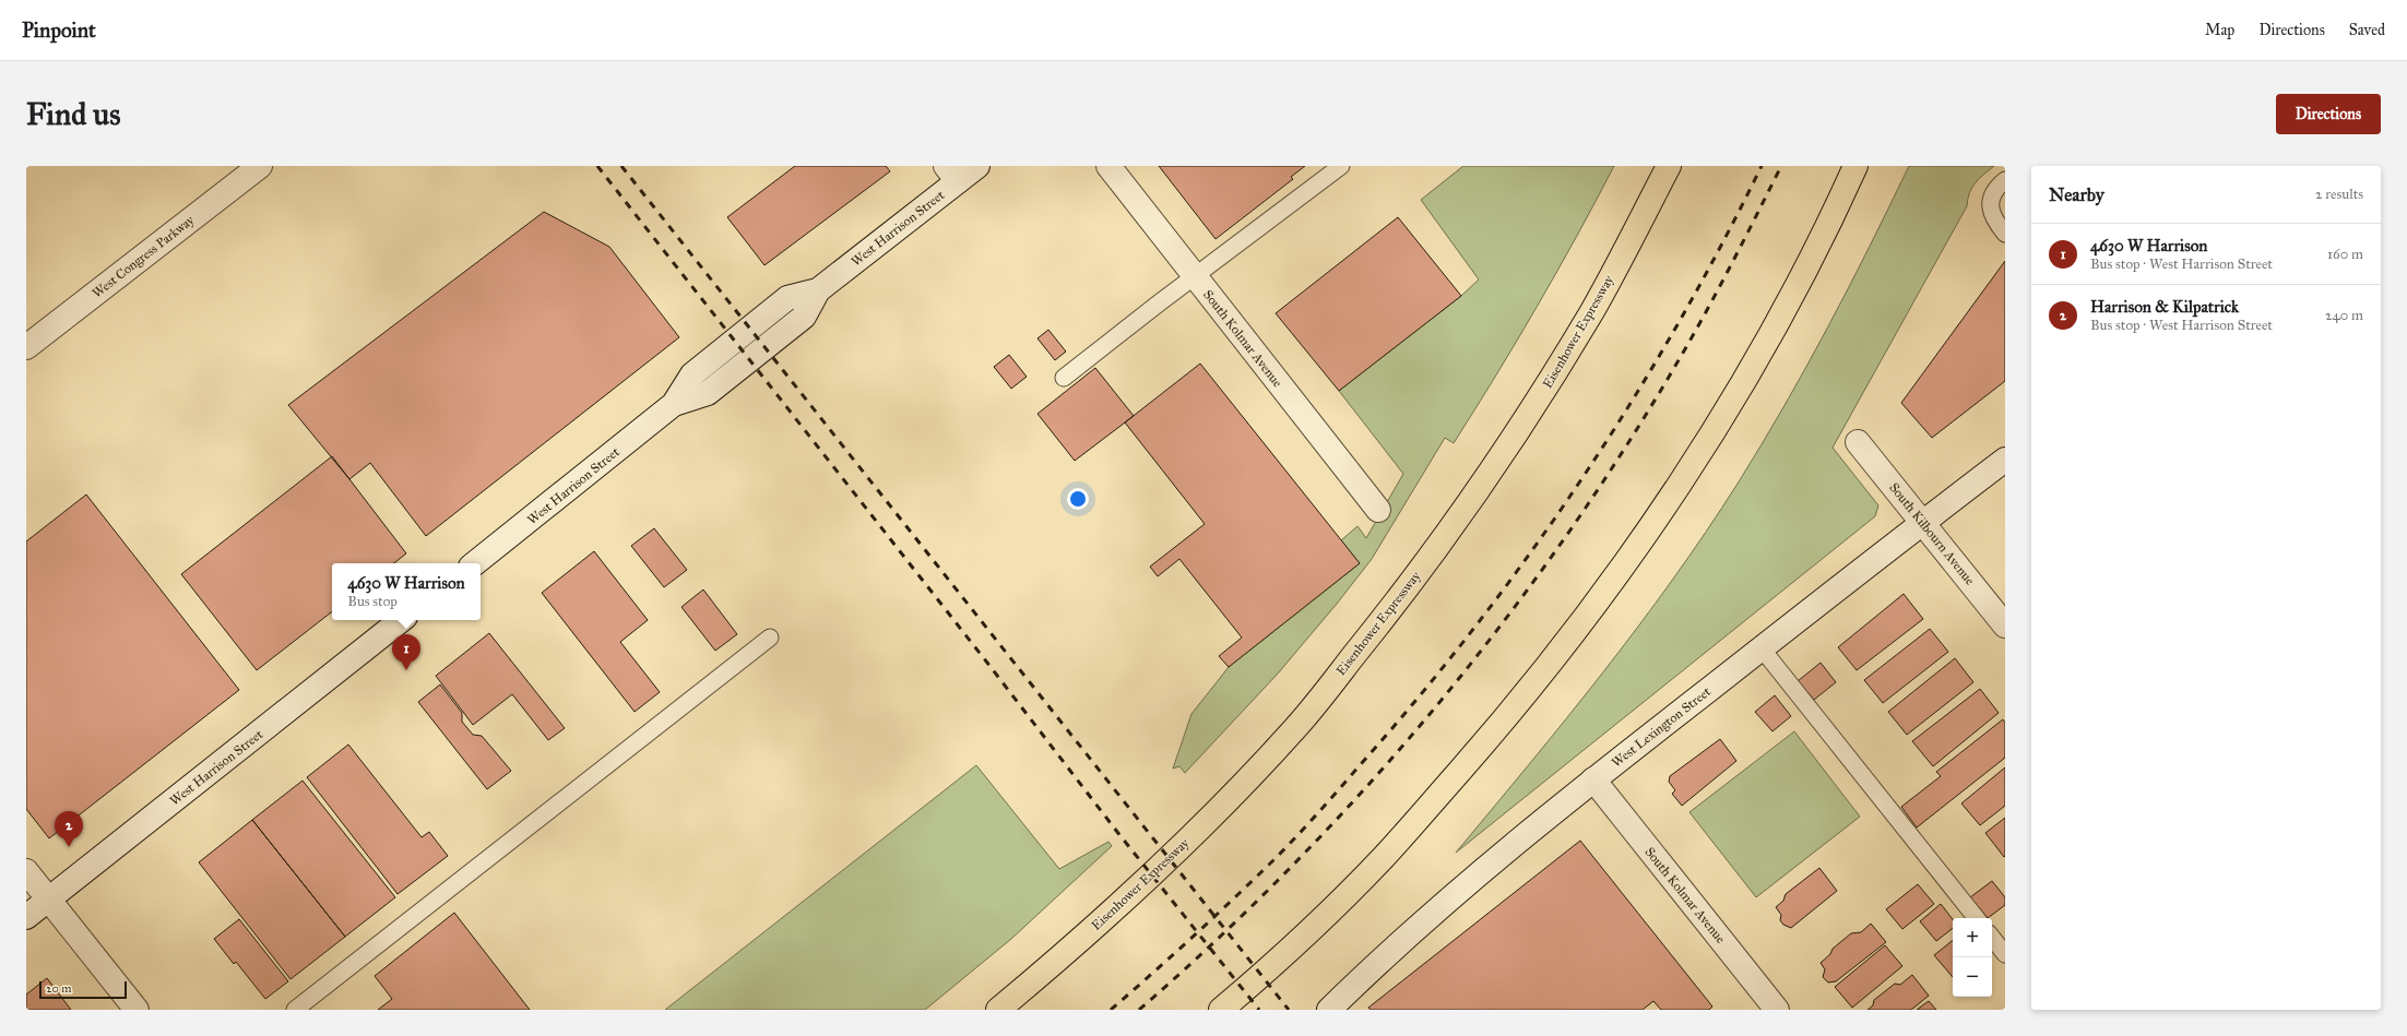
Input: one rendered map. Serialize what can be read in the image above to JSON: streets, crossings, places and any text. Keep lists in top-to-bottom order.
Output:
{
  "streets": {
    "highway": ["Eisenhower Expressway"],
    "street": [
      "West Harrison Street",
      "West Congress Parkway",
      "South Kolmar Avenue",
      "South Kilbourn Avenue",
      "West Lexington Street"
    ]
  },
  "crossings": [
    ["South Kolmar Avenue", "West Lexington Street"],
    ["South Kilbourn Avenue", "West Lexington Street"]
  ],
  "scale_bar": "20 m",
  "page": {
    "header": "Pinpoint",
    "nav": ["Map", "Directions", "Saved"],
    "buttons": "Directions",
    "title": "Find us",
    "heading": ["Nearby", "2 results"],
    "list": [
      {
        "mark": "1",
        "name": "4630 W Harrison",
        "note": "Bus stop · West Harrison Street",
        "value": "160 m"
      },
      {
        "mark": "2",
        "name": "Harrison & Kilpatrick",
        "note": "Bus stop · West Harrison Street",
        "value": "240 m"
      }
    ],
    "popup": ["4630 W Harrison", "Bus stop"],
    "pins": ["1", "2"],
    "map_buttons": ["+", "−"],
    "scale": "20 m"
  }
}
